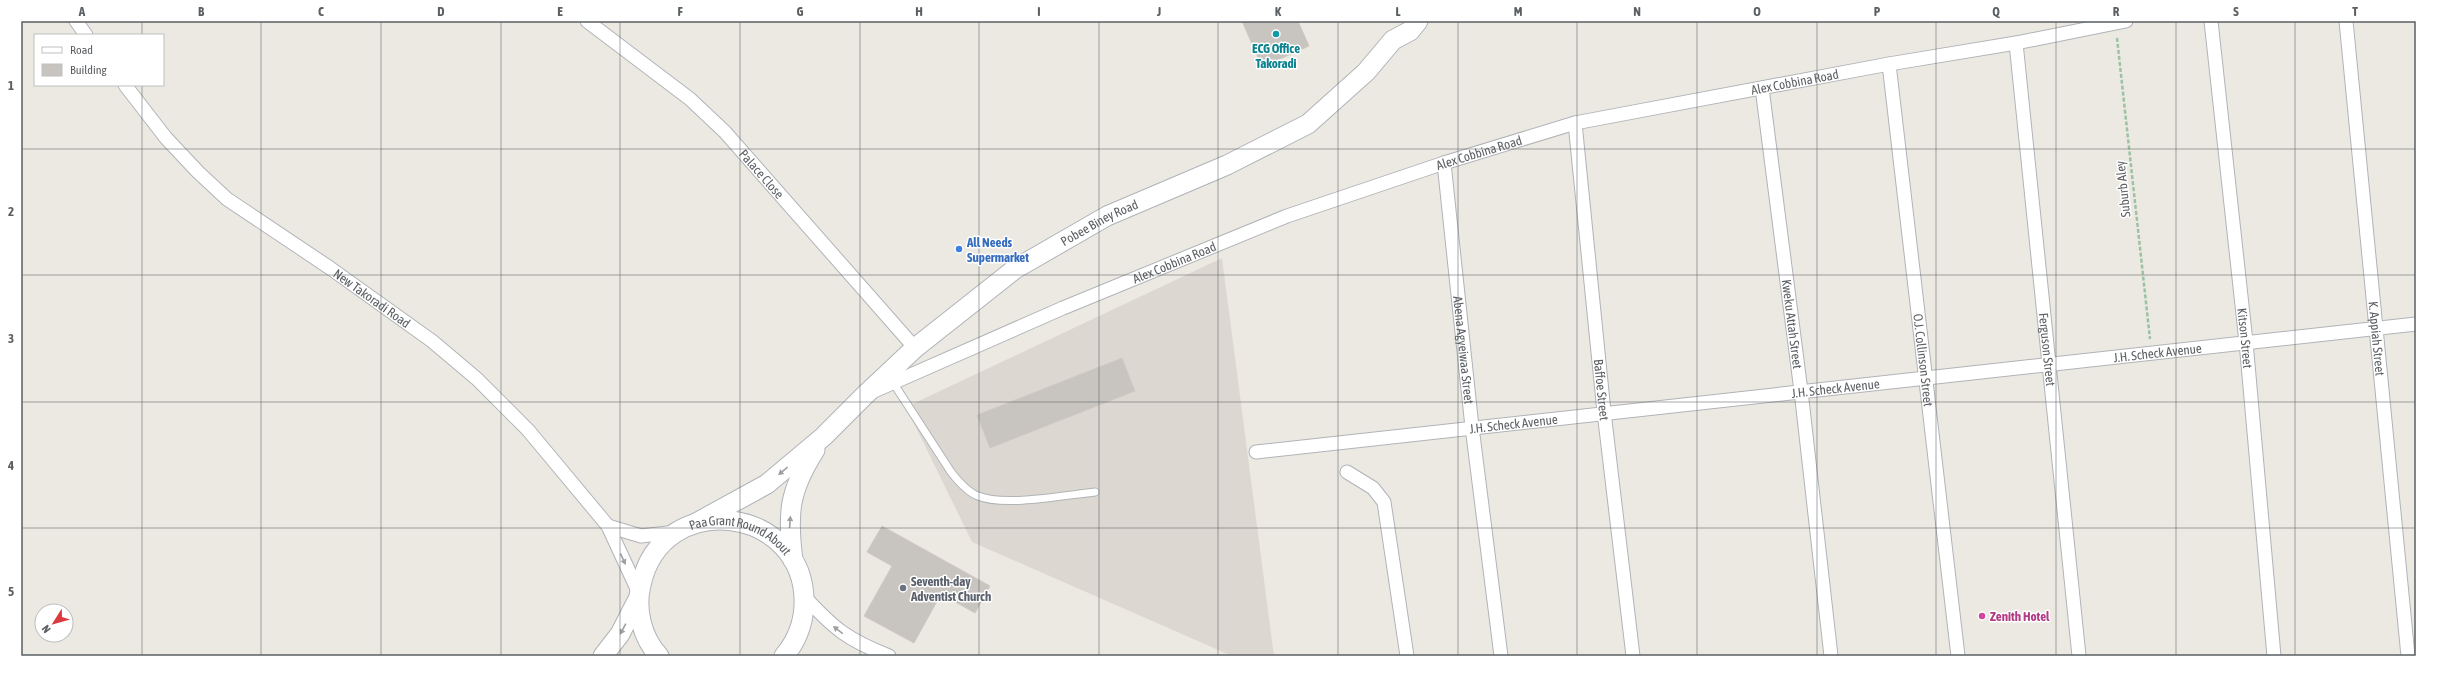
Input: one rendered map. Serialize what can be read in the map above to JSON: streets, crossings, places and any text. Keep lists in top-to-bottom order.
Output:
{
  "streets": {
    "street": [
      "Alex Cobbina Road",
      "Palace Close",
      "Pobee Biney Road",
      "New Takoradi Road",
      "Kweku Attah Street",
      "Kitson Street",
      "K. Appiah Street",
      "Abena Agyeiwaa Street",
      "Ferguson Street",
      "J.H. Scheck Avenue",
      "O.J. Collinson Street",
      "Baffoe Street",
      "Paa Grant Round About"
    ],
    "path": ["Suburb Aley"]
  },
  "crossings": [
    ["Alex Cobbina Road", "Suburb Aley"],
    ["Alex Cobbina Road", "Pobee Biney Road"],
    ["Alex Cobbina Road", "Kweku Attah Street"],
    ["Alex Cobbina Road", "Abena Agyeiwaa Street"],
    ["Alex Cobbina Road", "Ferguson Street"],
    ["Alex Cobbina Road", "O.J. Collinson Street"],
    ["Alex Cobbina Road", "Baffoe Street"],
    ["Palace Close", "Pobee Biney Road"],
    ["Suburb Aley", "J.H. Scheck Avenue"],
    ["New Takoradi Road", "Paa Grant Round About"],
    ["Kweku Attah Street", "J.H. Scheck Avenue"],
    ["Kitson Street", "J.H. Scheck Avenue"],
    ["K. Appiah Street", "J.H. Scheck Avenue"],
    ["Abena Agyeiwaa Street", "J.H. Scheck Avenue"],
    ["Ferguson Street", "J.H. Scheck Avenue"],
    ["J.H. Scheck Avenue", "O.J. Collinson Street"],
    ["J.H. Scheck Avenue", "Baffoe Street"]
  ],
  "places": [
    "ECG Office Takoradi",
    "All Needs Supermarket",
    "Seventh-day Adventist Church",
    "Zenith Hotel"
  ],
  "legend": ["Road", "Building"],
  "north": "bottom left",
  "grid": {
    "columns": [
      "A",
      "B",
      "C",
      "D",
      "E",
      "F",
      "G",
      "H",
      "I",
      "J",
      "K",
      "L",
      "M",
      "N",
      "O",
      "P",
      "Q",
      "R",
      "S",
      "T"
    ],
    "rows": [
      "1",
      "2",
      "3",
      "4",
      "5"
    ]
  }
}
